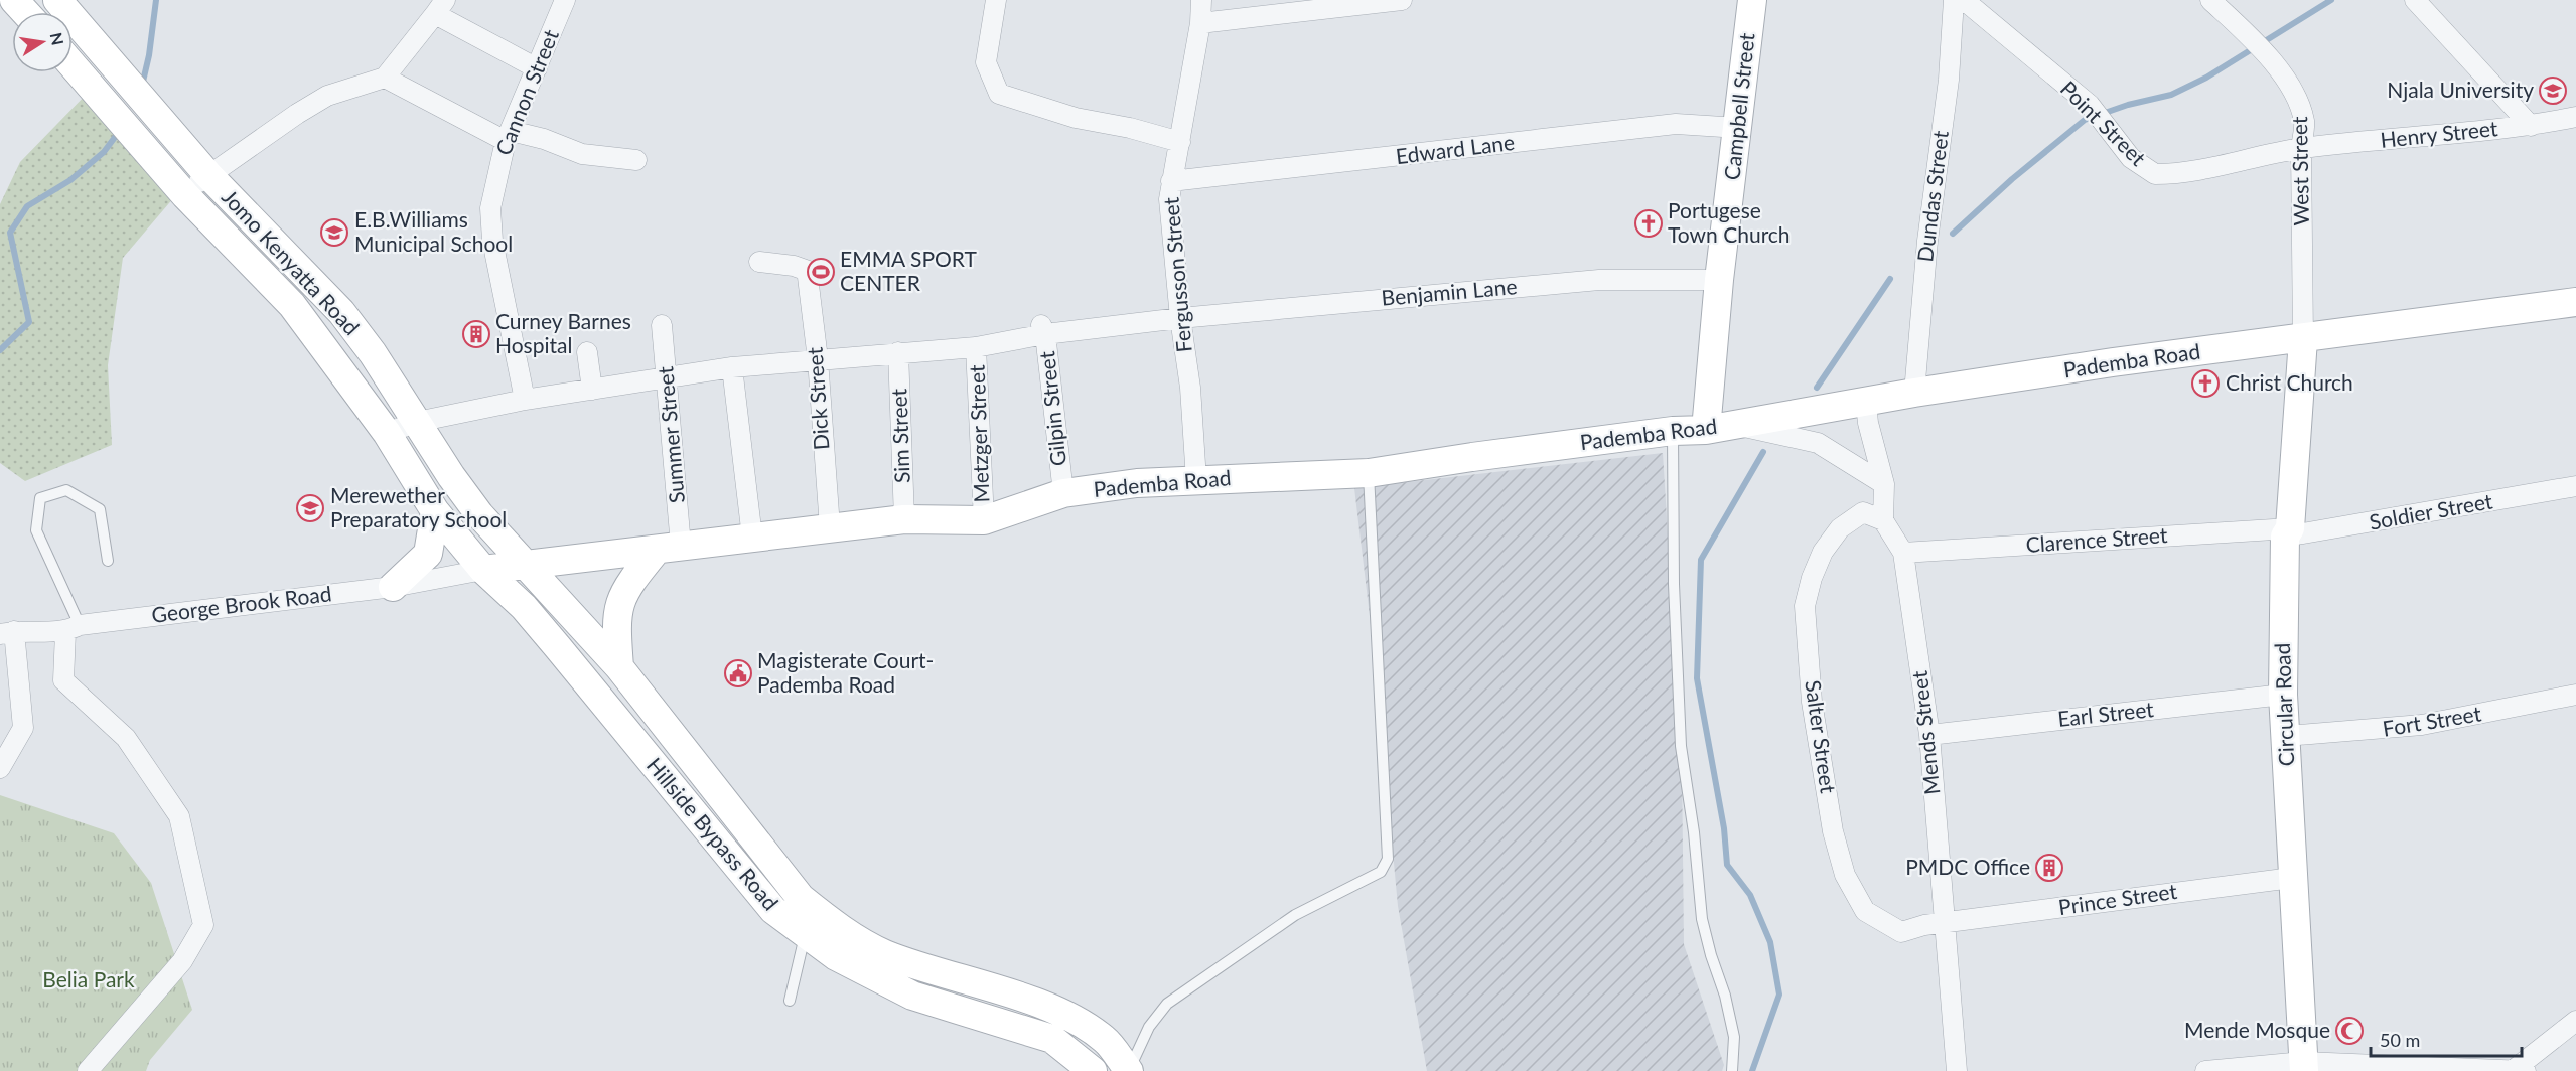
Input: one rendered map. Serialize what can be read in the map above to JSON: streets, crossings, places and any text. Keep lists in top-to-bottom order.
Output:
{
  "streets": {
    "main road": [
      "Campbell Street",
      "Jomo Kenyatta Road",
      "Pademba Road",
      "Circular Road",
      "Hillside Bypass Road"
    ],
    "street": [
      "Cannon Street",
      "Point Street",
      "Henry Street",
      "Edward Lane",
      "West Street",
      "Dundas Street",
      "Fergusson Street",
      "Benjamin Lane",
      "Dick Street",
      "Gilpin Street",
      "Metzger Street",
      "Summer Street",
      "Sim Street",
      "Soldier Street",
      "Clarence Street",
      "George Brook Road",
      "Earl Street",
      "Fort Street",
      "Mends Street",
      "Salter Street",
      "Prince Street"
    ]
  },
  "crossings": [
    ["Cannon Street", "Benjamin Lane"],
    ["Campbell Street", "Edward Lane"],
    ["Campbell Street", "Benjamin Lane"],
    ["Campbell Street", "Pademba Road"],
    ["Point Street", "Henry Street"],
    ["Point Street", "West Street"],
    ["Henry Street", "West Street"],
    ["Edward Lane", "Fergusson Street"],
    ["West Street", "Pademba Road"],
    ["West Street", "Circular Road"],
    ["Dundas Street", "Pademba Road"],
    ["Jomo Kenyatta Road", "Benjamin Lane"],
    ["Jomo Kenyatta Road", "George Brook Road"],
    ["Jomo Kenyatta Road", "Hillside Bypass Road"],
    ["Fergusson Street", "Benjamin Lane"],
    ["Fergusson Street", "Pademba Road"],
    ["Benjamin Lane", "Dick Street"],
    ["Benjamin Lane", "Gilpin Street"],
    ["Benjamin Lane", "Metzger Street"],
    ["Benjamin Lane", "Summer Street"],
    ["Benjamin Lane", "Sim Street"],
    ["Pademba Road", "Dick Street"],
    ["Pademba Road", "Gilpin Street"],
    ["Pademba Road", "Metzger Street"],
    ["Pademba Road", "Summer Street"],
    ["Pademba Road", "Sim Street"],
    ["Pademba Road", "Circular Road"],
    ["Soldier Street", "Clarence Street"],
    ["Soldier Street", "Circular Road"],
    ["Clarence Street", "Circular Road"],
    ["Clarence Street", "Mends Street"],
    ["George Brook Road", "Hillside Bypass Road"],
    ["Circular Road", "Earl Street"],
    ["Circular Road", "Fort Street"],
    ["Circular Road", "Prince Street"],
    ["Earl Street", "Mends Street"],
    ["Mends Street", "Salter Street"],
    ["Mends Street", "Prince Street"],
    ["Salter Street", "Prince Street"]
  ],
  "parks": ["Belia Park"],
  "places": {
    "school or university": ["Njala University", "E.B.Williams Municipal School", "Merewether Preparatory School"],
    "church": ["Portugese Town Church", "Christ Church"],
    "sports": ["EMMA SPORT CENTER"],
    "building": ["Curney Barnes Hospital", "PMDC Office"],
    "public building": ["Magisterate Court- Pademba Road"],
    "mosque": ["Mende Mosque"]
  },
  "scale_bar": "50 m",
  "north": "right"
}
